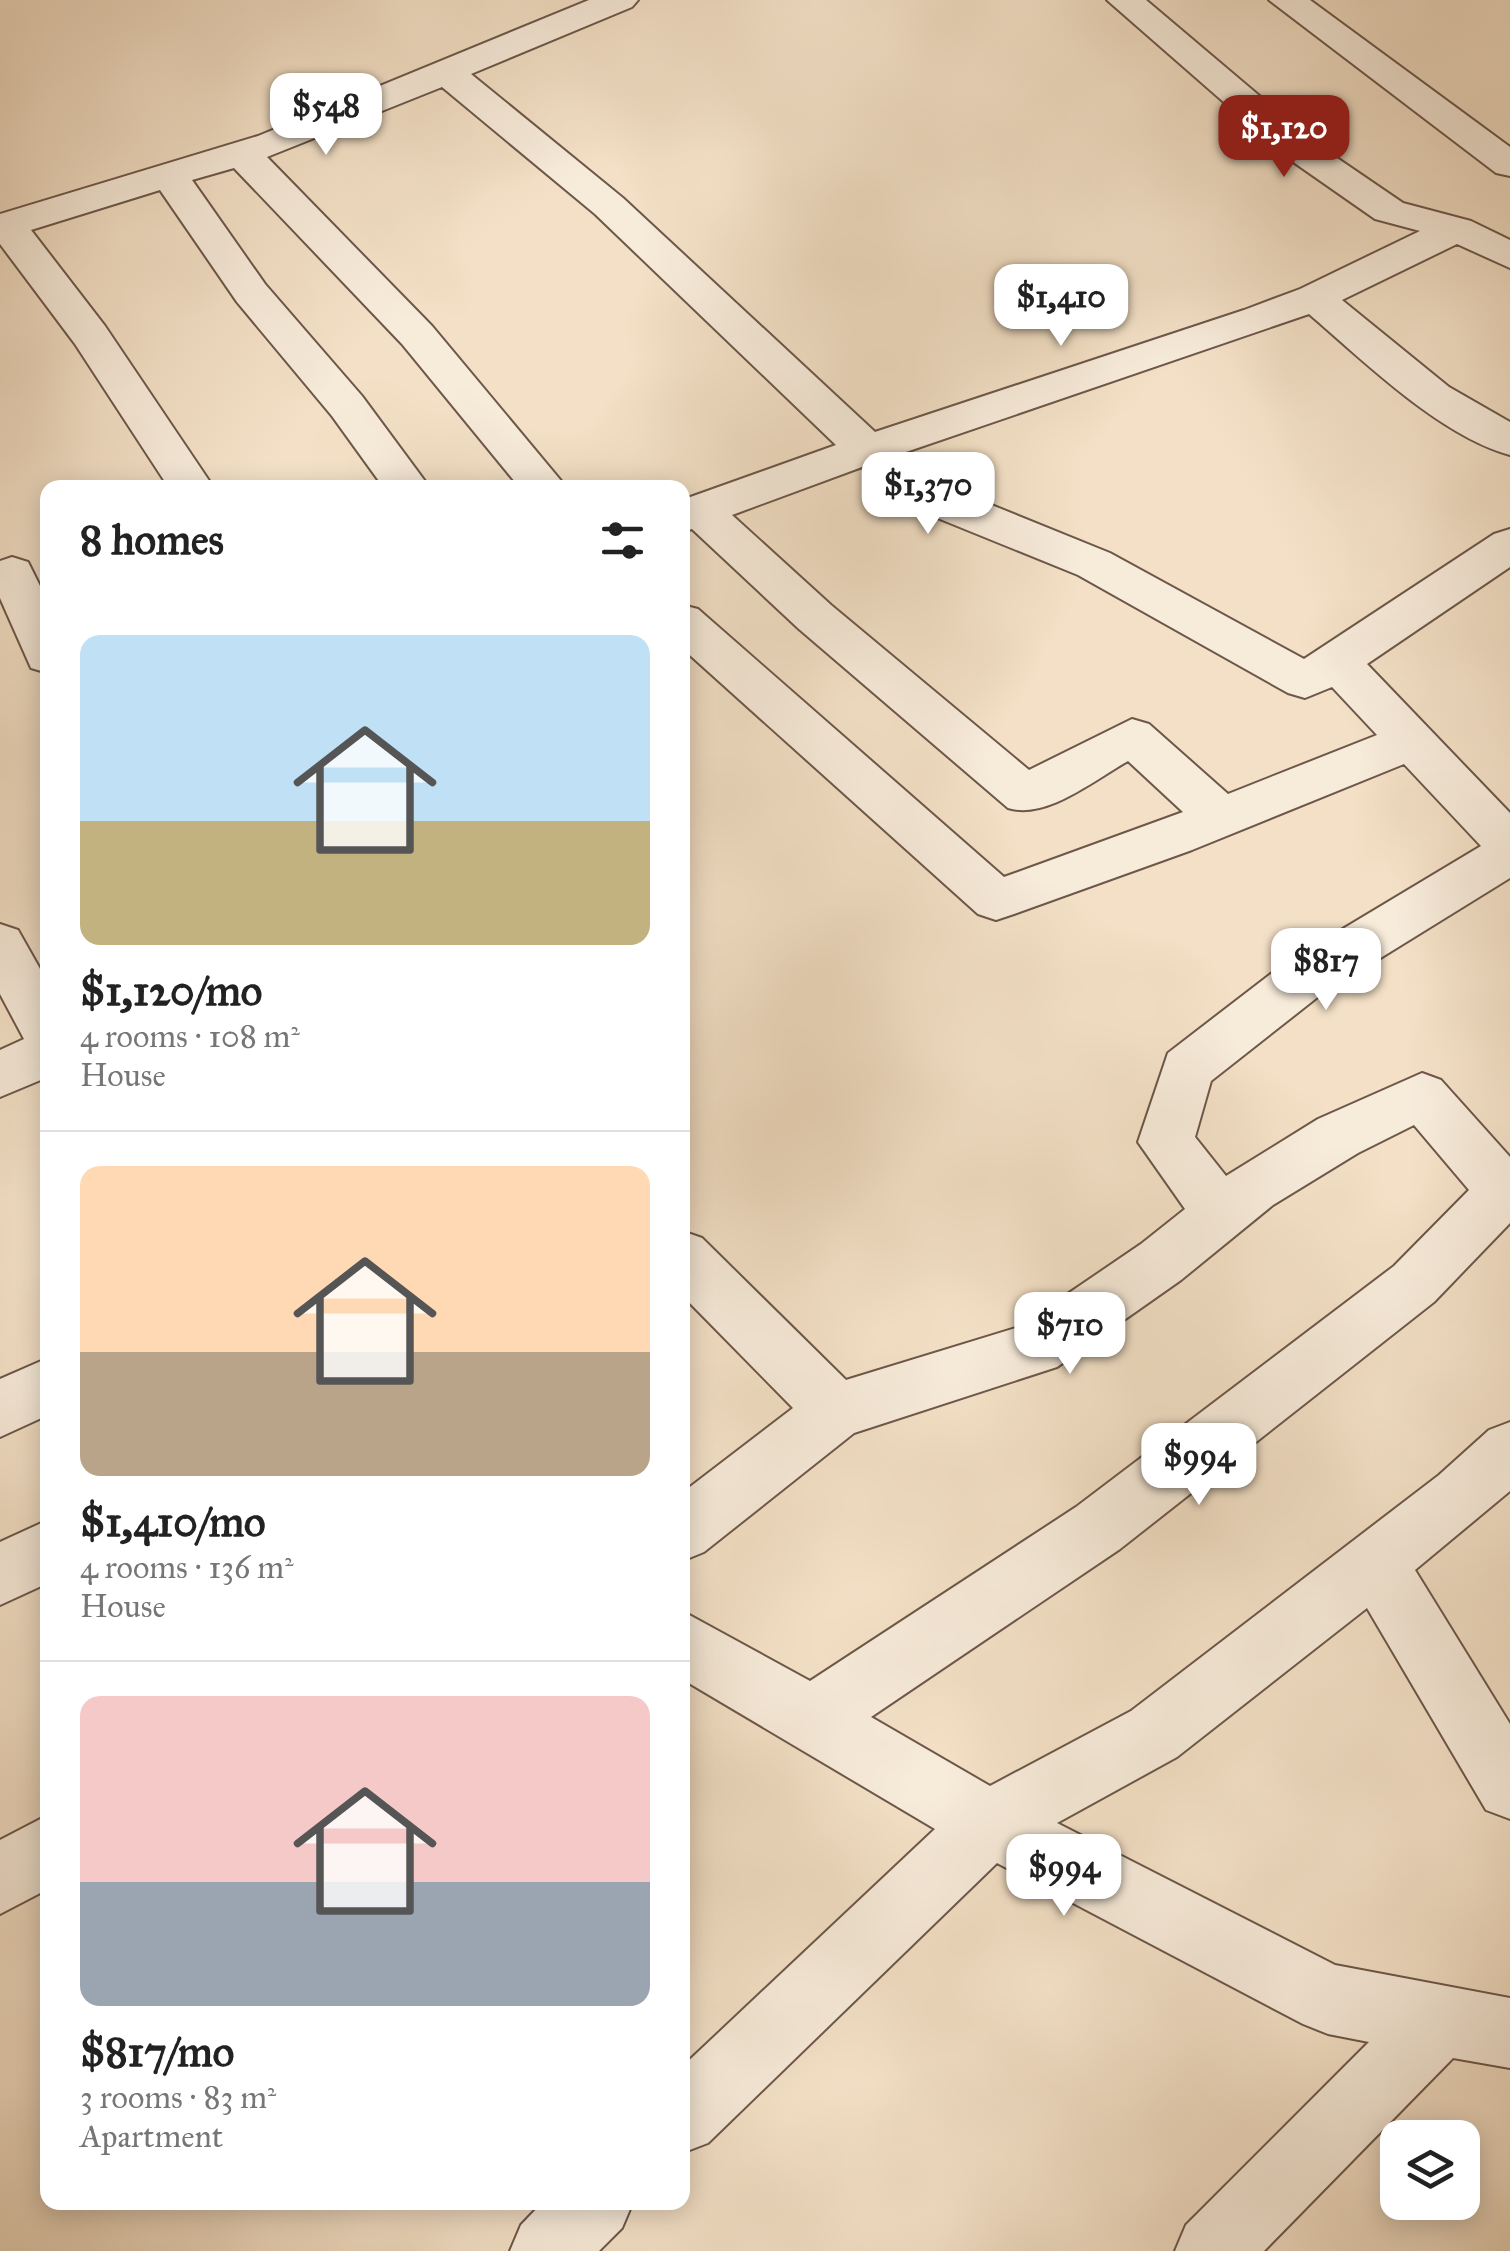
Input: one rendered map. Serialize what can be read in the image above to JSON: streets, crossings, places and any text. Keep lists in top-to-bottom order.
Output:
{
  "page": {
    "price": [
      "$548",
      "$1,120",
      "$1,410",
      "$1,370",
      "$817",
      "$710",
      "$994",
      "$994"
    ],
    "heading": "8 homes",
    "list": [
      {
        "name": "$1,120/mo",
        "note": "4 rooms · 108 m² · House"
      },
      {
        "name": "$1,410/mo",
        "note": "4 rooms · 136 m² · House"
      },
      {
        "name": "$817/mo",
        "note": "3 rooms · 83 m² · Apartment"
      }
    ]
  }
}
